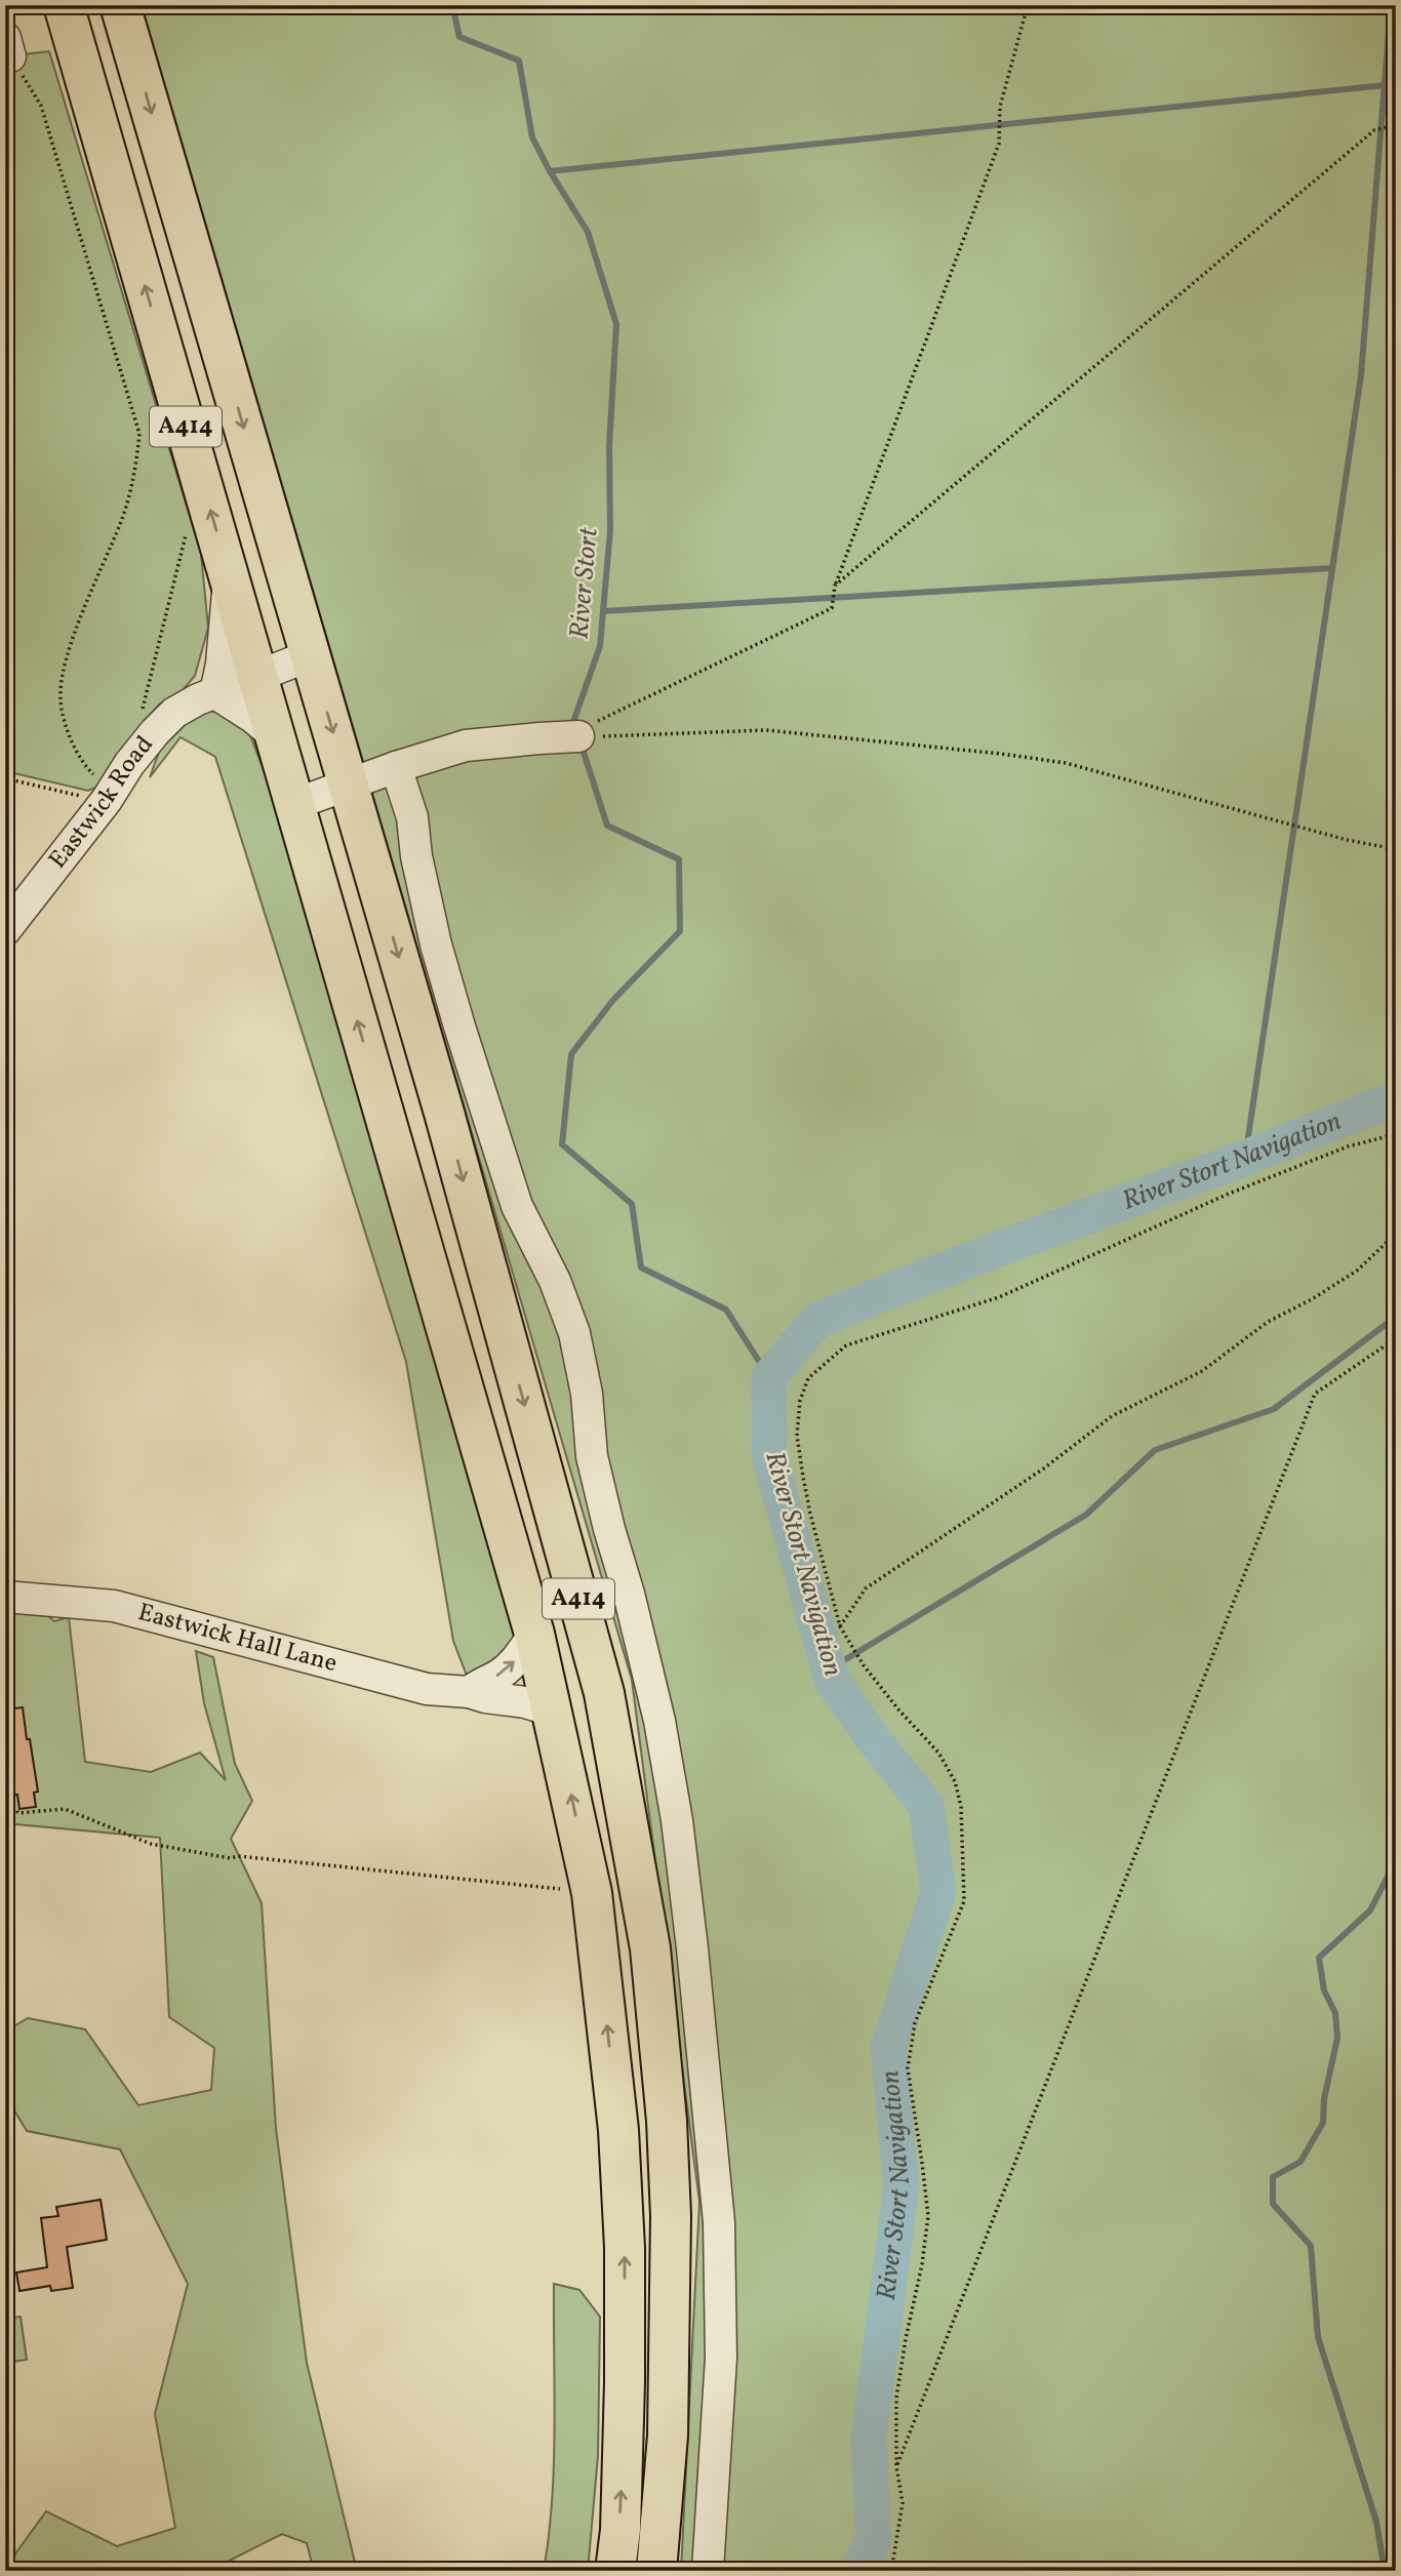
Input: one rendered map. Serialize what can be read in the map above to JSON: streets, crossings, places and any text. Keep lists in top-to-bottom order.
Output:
{
  "streets": {
    "highway": ["A414"],
    "street": ["Eastwick Road", "Eastwick Hall Lane"]
  },
  "crossings": [
    ["A414", "Eastwick Road"],
    ["A414", "Eastwick Hall Lane"]
  ],
  "water": ["River Stort", "River Stort Navigation"]
}
